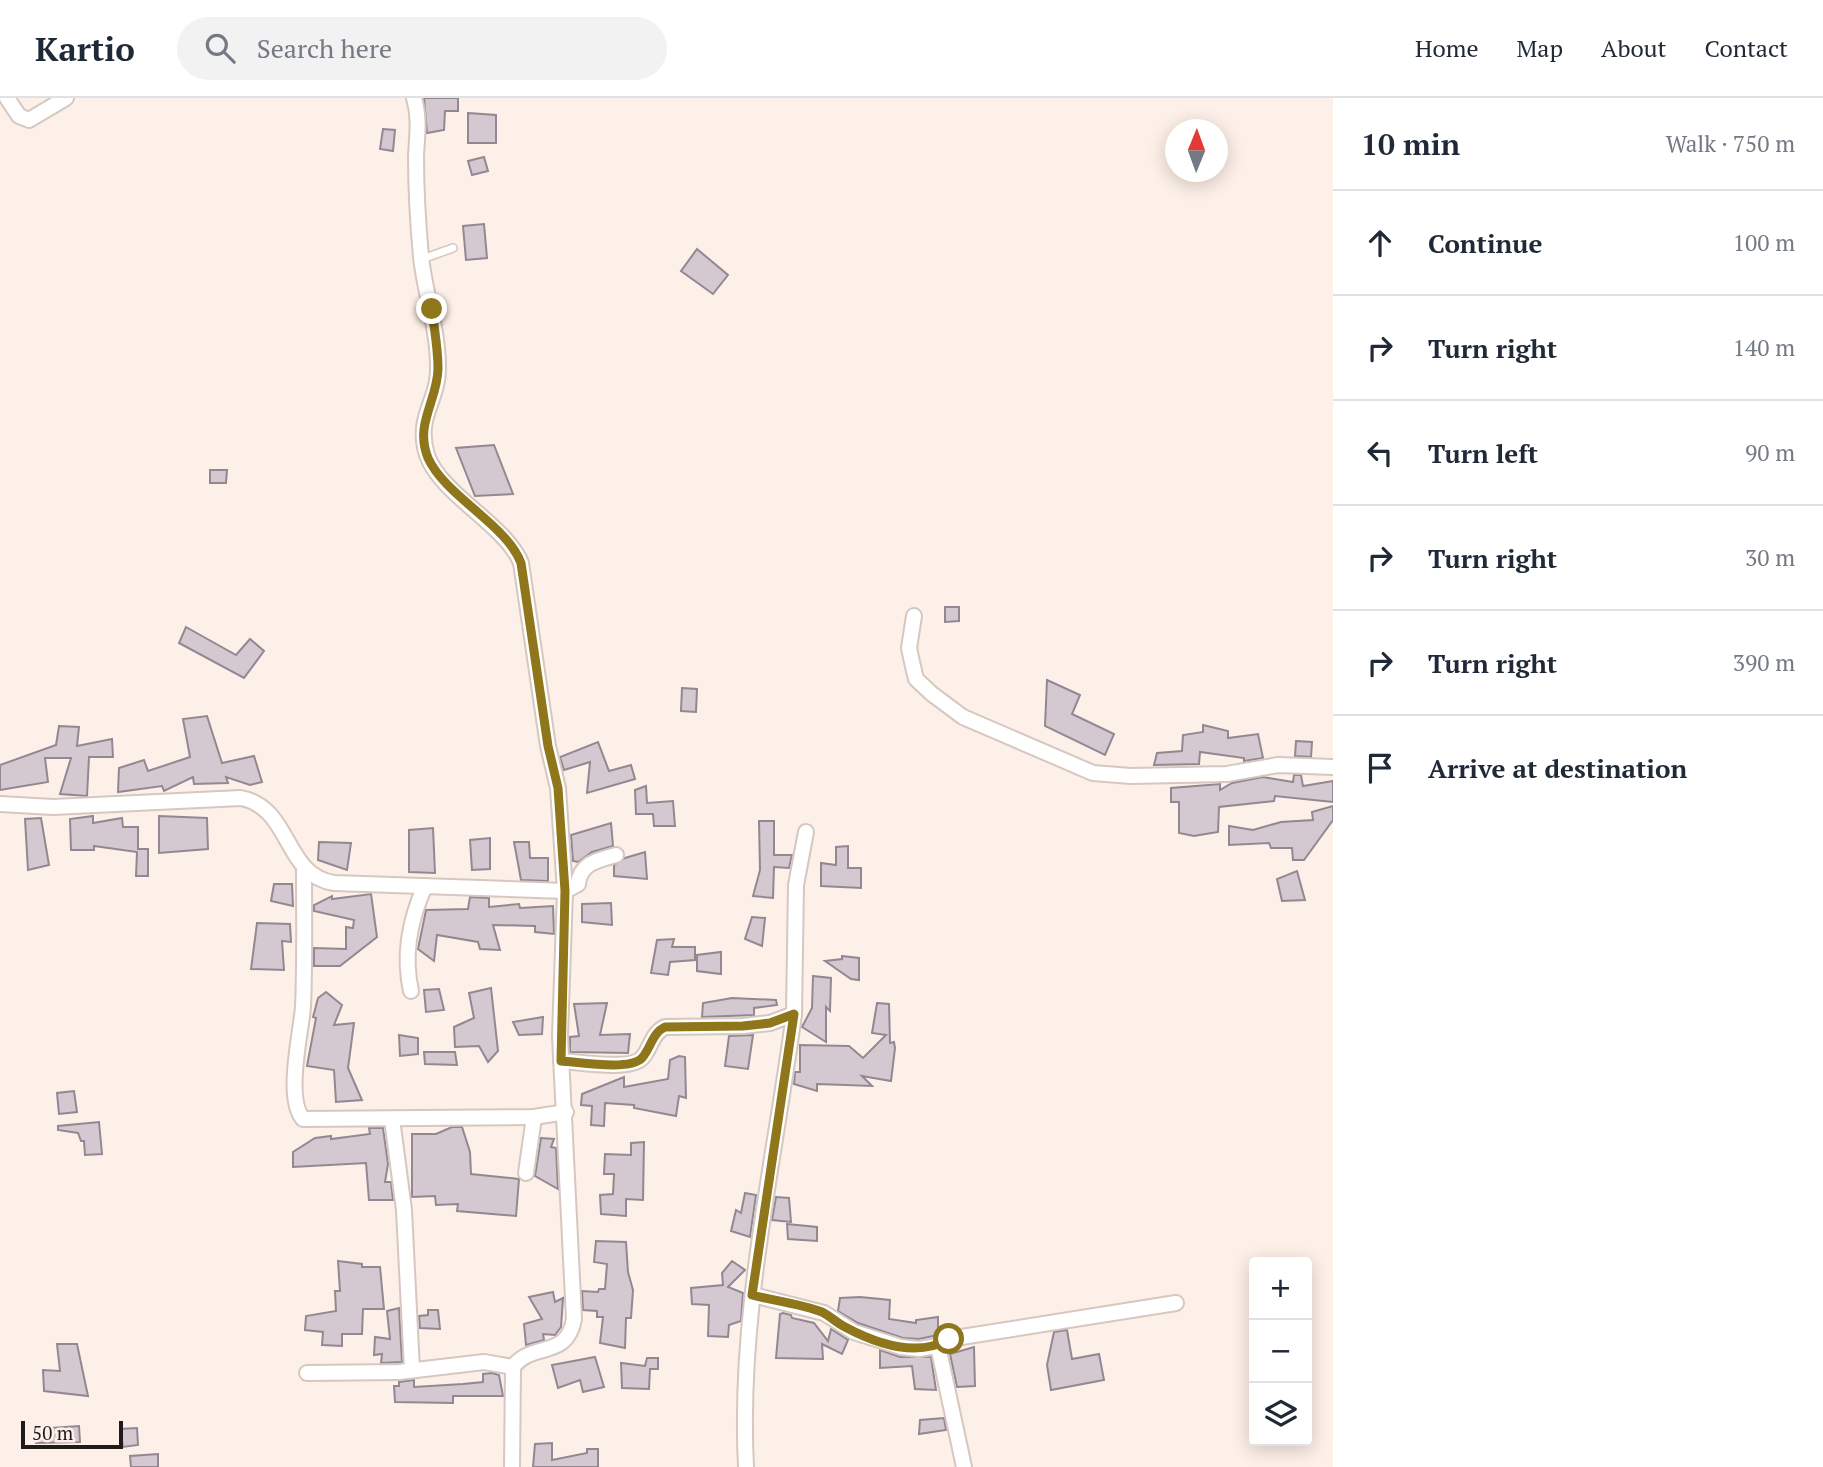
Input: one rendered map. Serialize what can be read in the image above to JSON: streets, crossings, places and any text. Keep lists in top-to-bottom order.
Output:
{
  "scale_bar": "50 m",
  "north": "top",
  "page": {
    "header": "Kartio",
    "search": "Search here",
    "nav": [
      "Home",
      "Map",
      "About",
      "Contact"
    ],
    "heading": ["10 min", "Walk · 750 m"],
    "list": [
      ["Continue", "100 m"],
      ["Turn right", "140 m"],
      ["Turn left", "90 m"],
      ["Turn right", "30 m"],
      ["Turn right", "390 m"],
      "Arrive at destination"
    ],
    "map_buttons": ["+", "−"],
    "scale": "50 m"
  }
}
